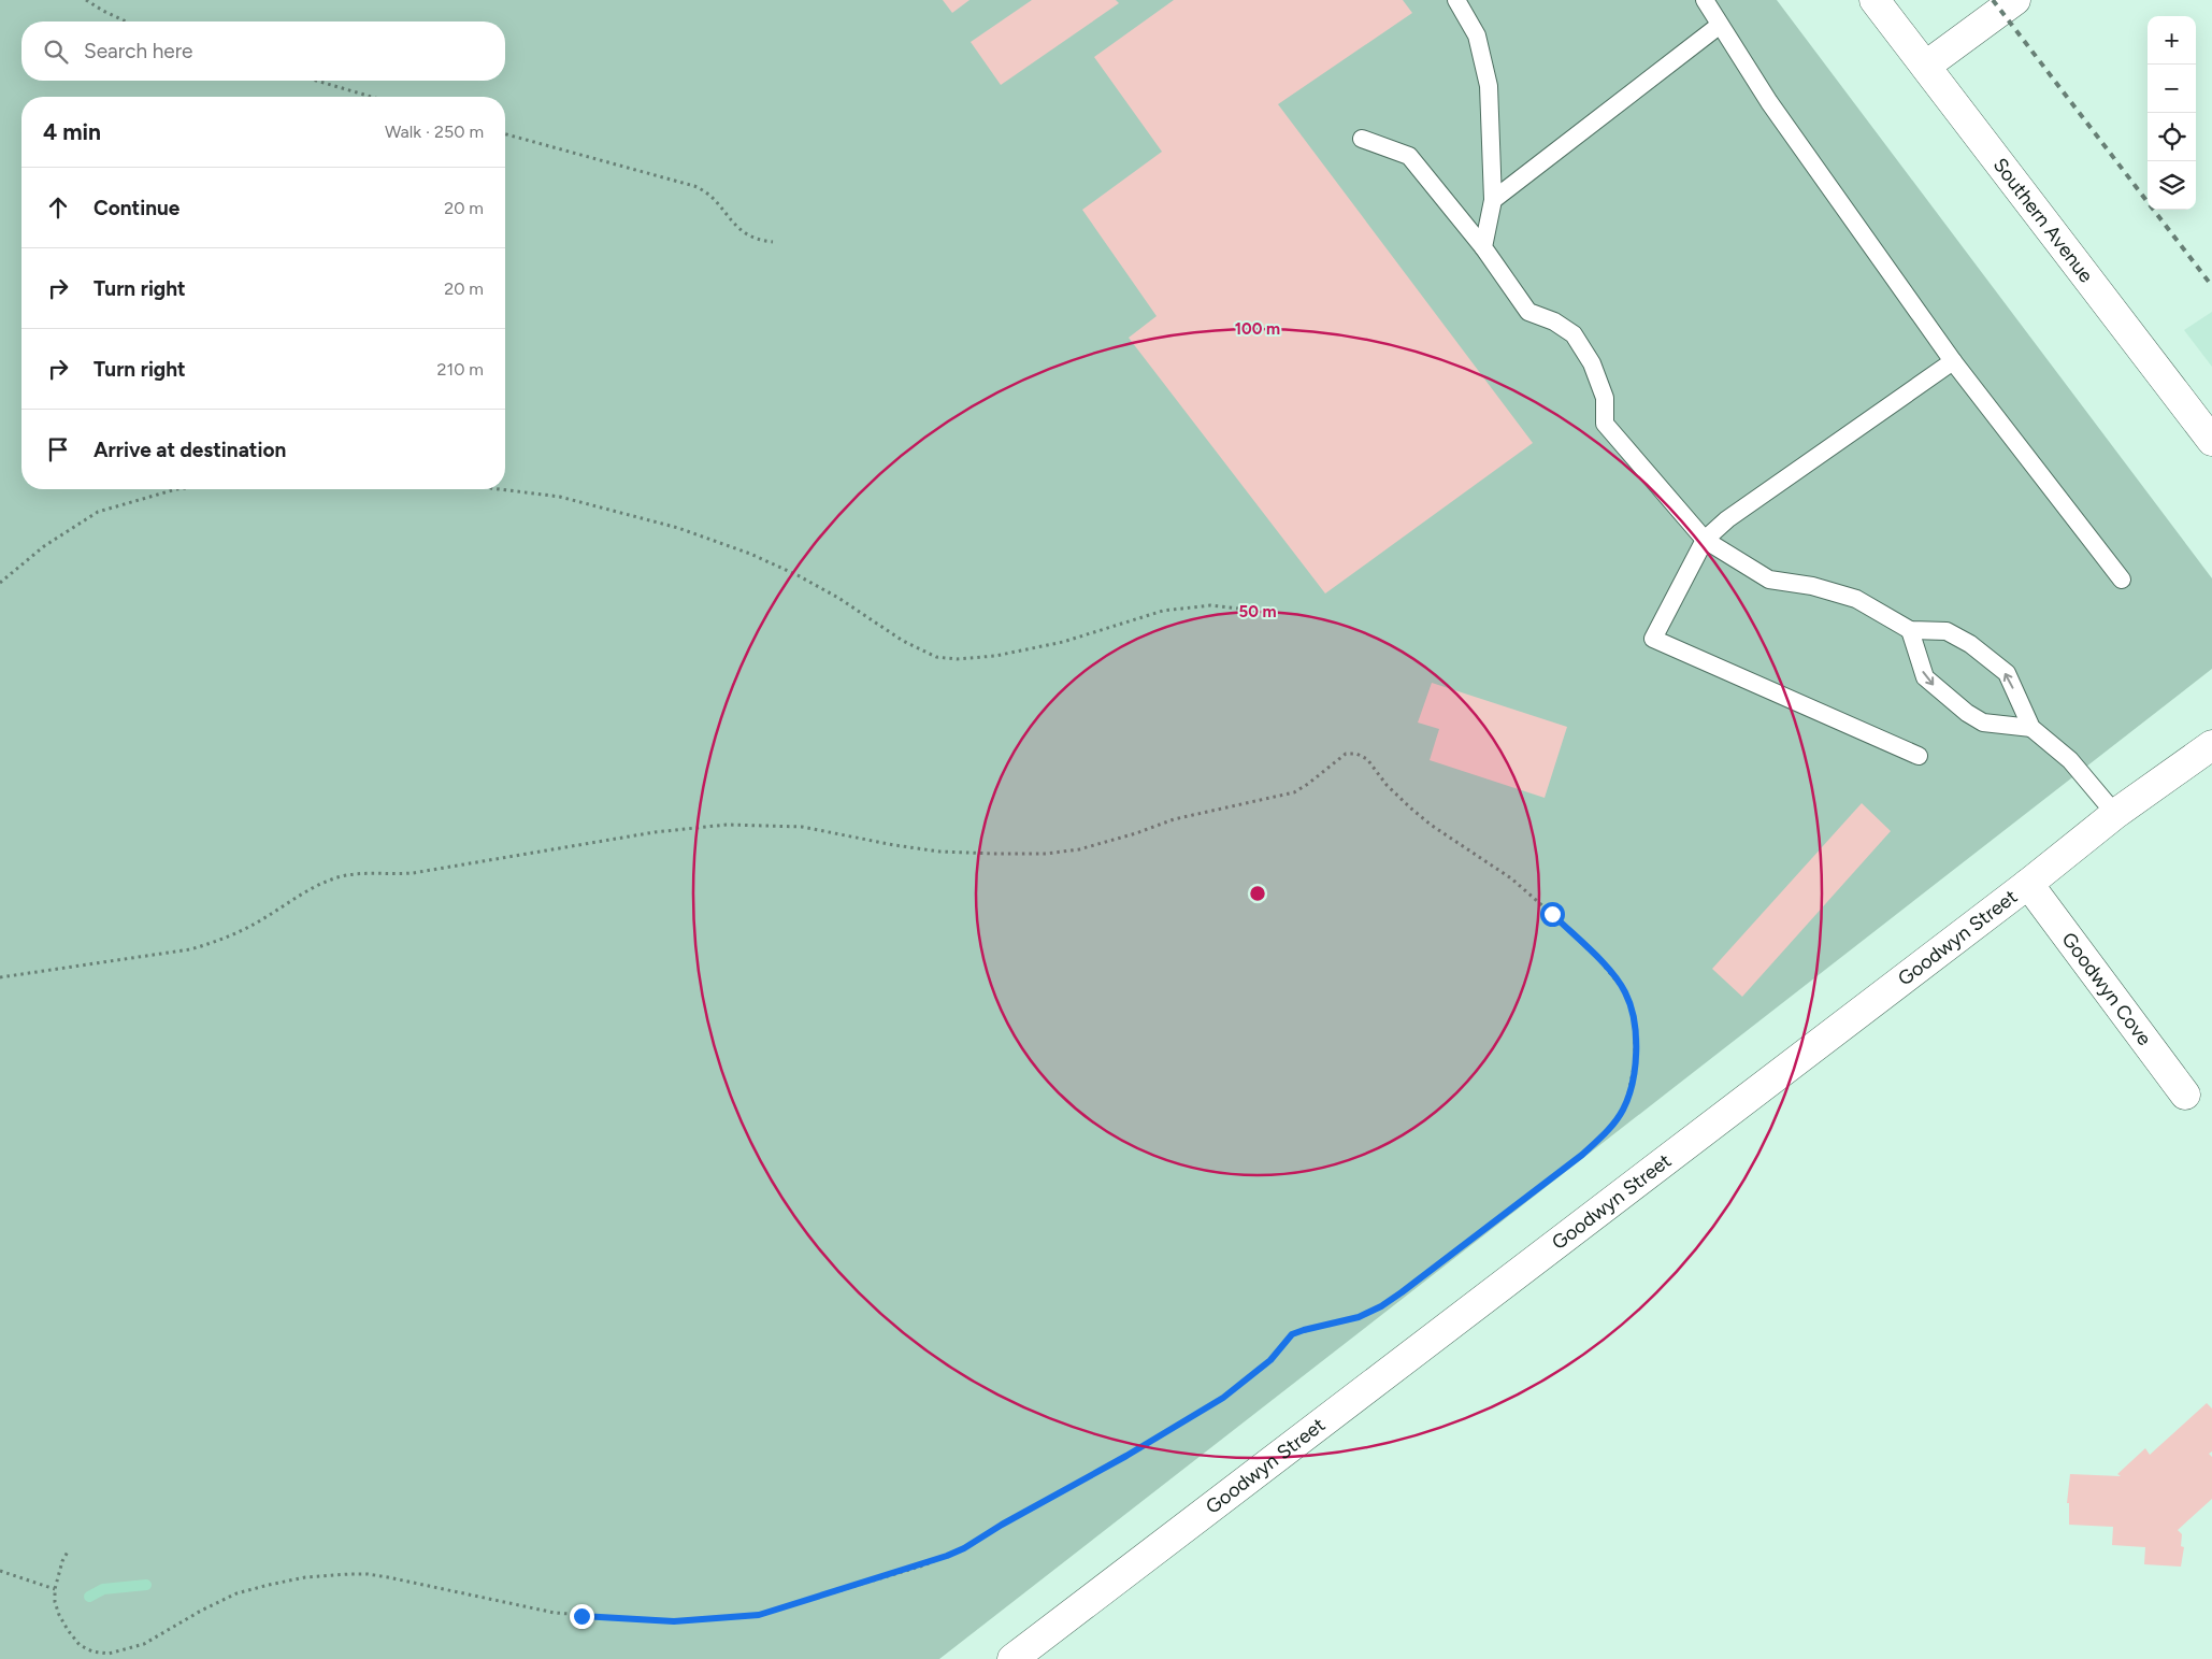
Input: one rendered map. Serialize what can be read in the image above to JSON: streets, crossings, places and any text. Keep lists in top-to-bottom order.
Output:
{
  "streets": {
    "street": ["Southern Avenue", "Goodwyn Street", "Goodwyn Cove"]
  },
  "crossings": [
    ["Goodwyn Street", "Goodwyn Cove"]
  ],
  "page": {
    "map_buttons": ["+", "−"],
    "search": "Search here",
    "heading": ["4 min", "Walk · 250 m"],
    "list": [
      ["Continue", "20 m"],
      ["Turn right", "20 m"],
      ["Turn right", "210 m"],
      "Arrive at destination"
    ]
  },
  "rings": ["100 m", "50 m"]
}
